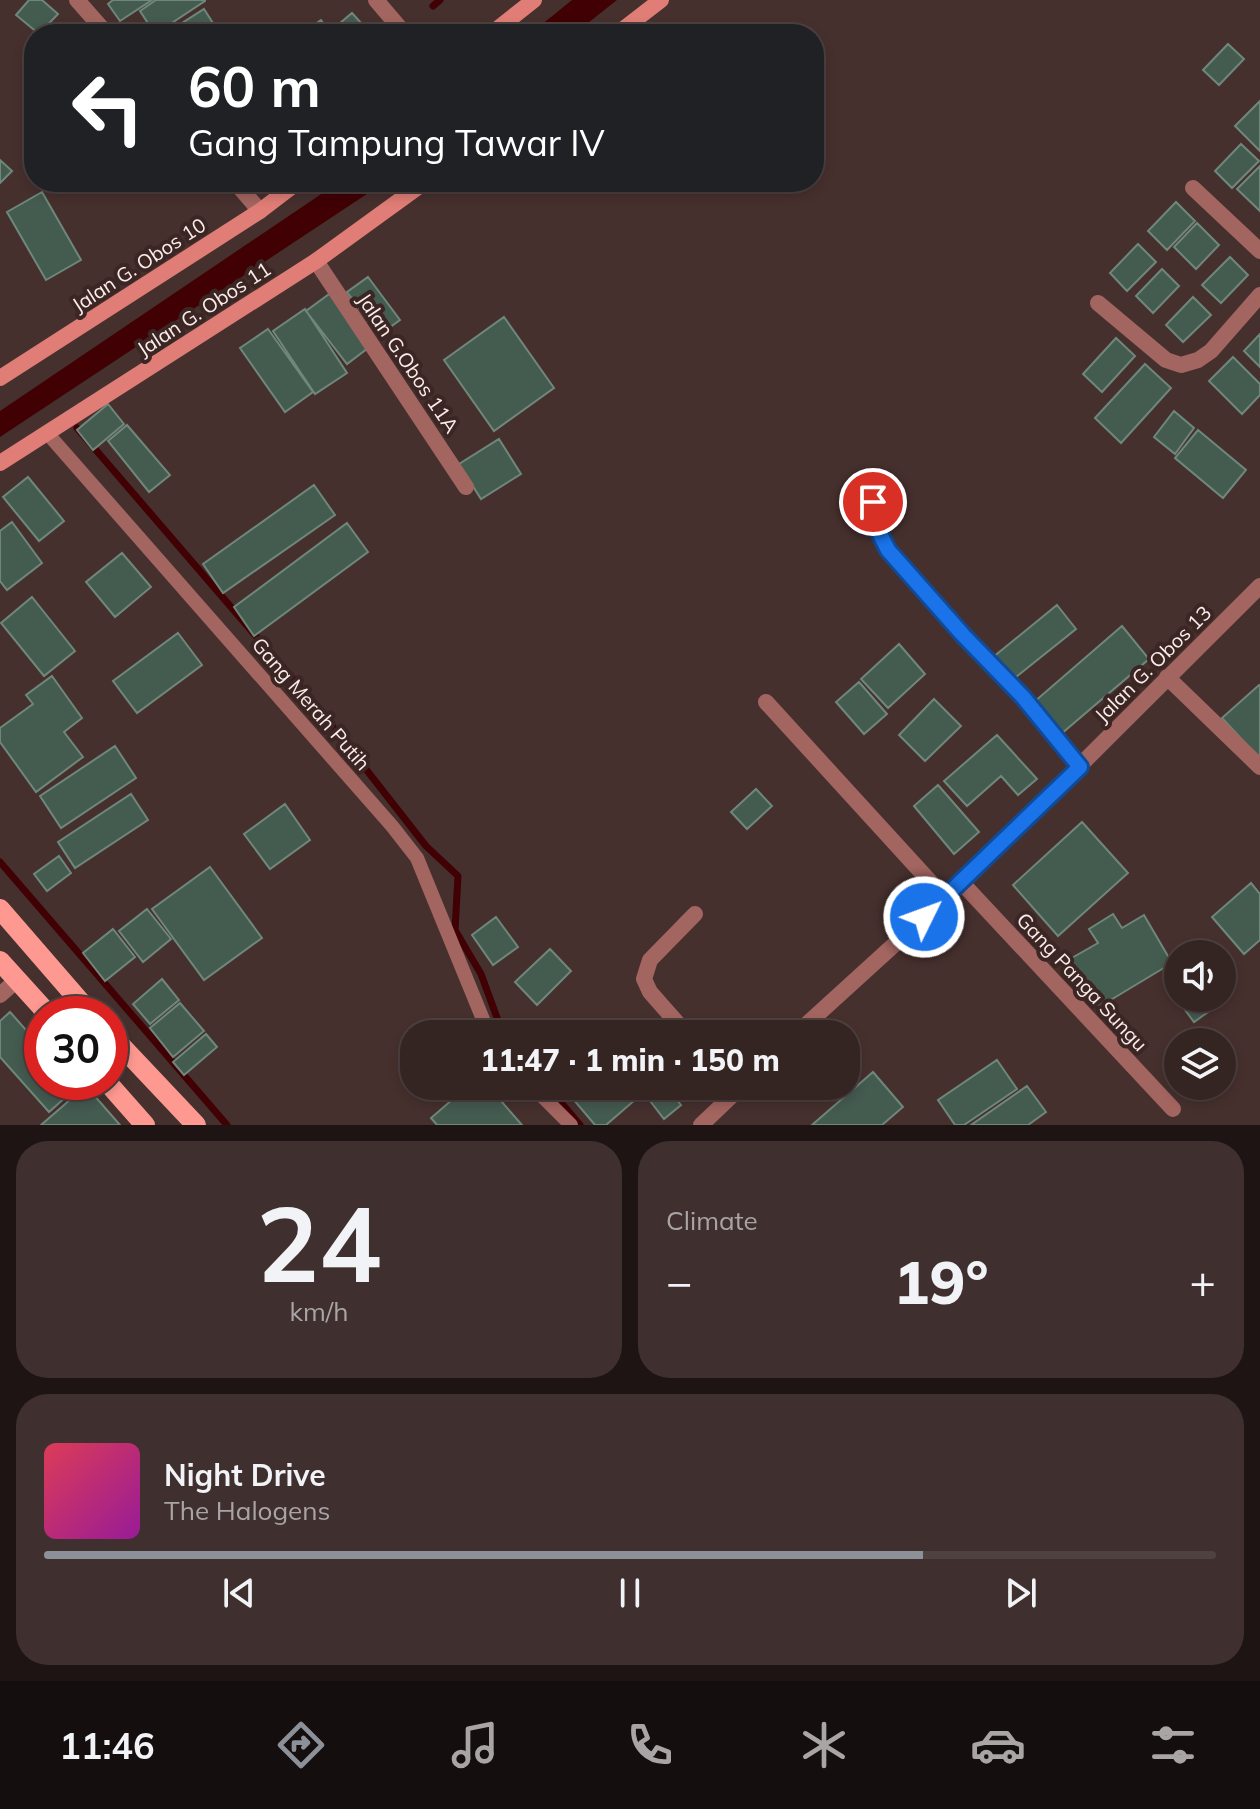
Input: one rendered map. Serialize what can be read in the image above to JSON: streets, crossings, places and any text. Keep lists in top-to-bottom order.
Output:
{
  "streets": {
    "street": [
      "Jalan G. Obos 10",
      "Jalan G. Obos 11",
      "Jalan G.Obos 11A",
      "Jalan G. Obos 13",
      "Gang Panga Sungu"
    ],
    "lane": ["Gang Merah Putih"]
  },
  "crossings": [
    ["Jalan G. Obos 11", "Jalan G.Obos 11A"],
    ["Jalan G. Obos 11", "Gang Merah Putih"],
    ["Jalan G. Obos 13", "Gang Panga Sungu"]
  ],
  "page": {
    "turn": ["60 m", "Gang Tampung Tawar IV"],
    "limit": "30",
    "trip": "11:47 · 1 min · 150 m",
    "tile": [
      ["24", "km/h"],
      "Climate"
    ],
    "heat": ["−", "19°", "+"],
    "song": ["Night Drive", "The Halogens"],
    "tabs": "11:46"
  }
}
